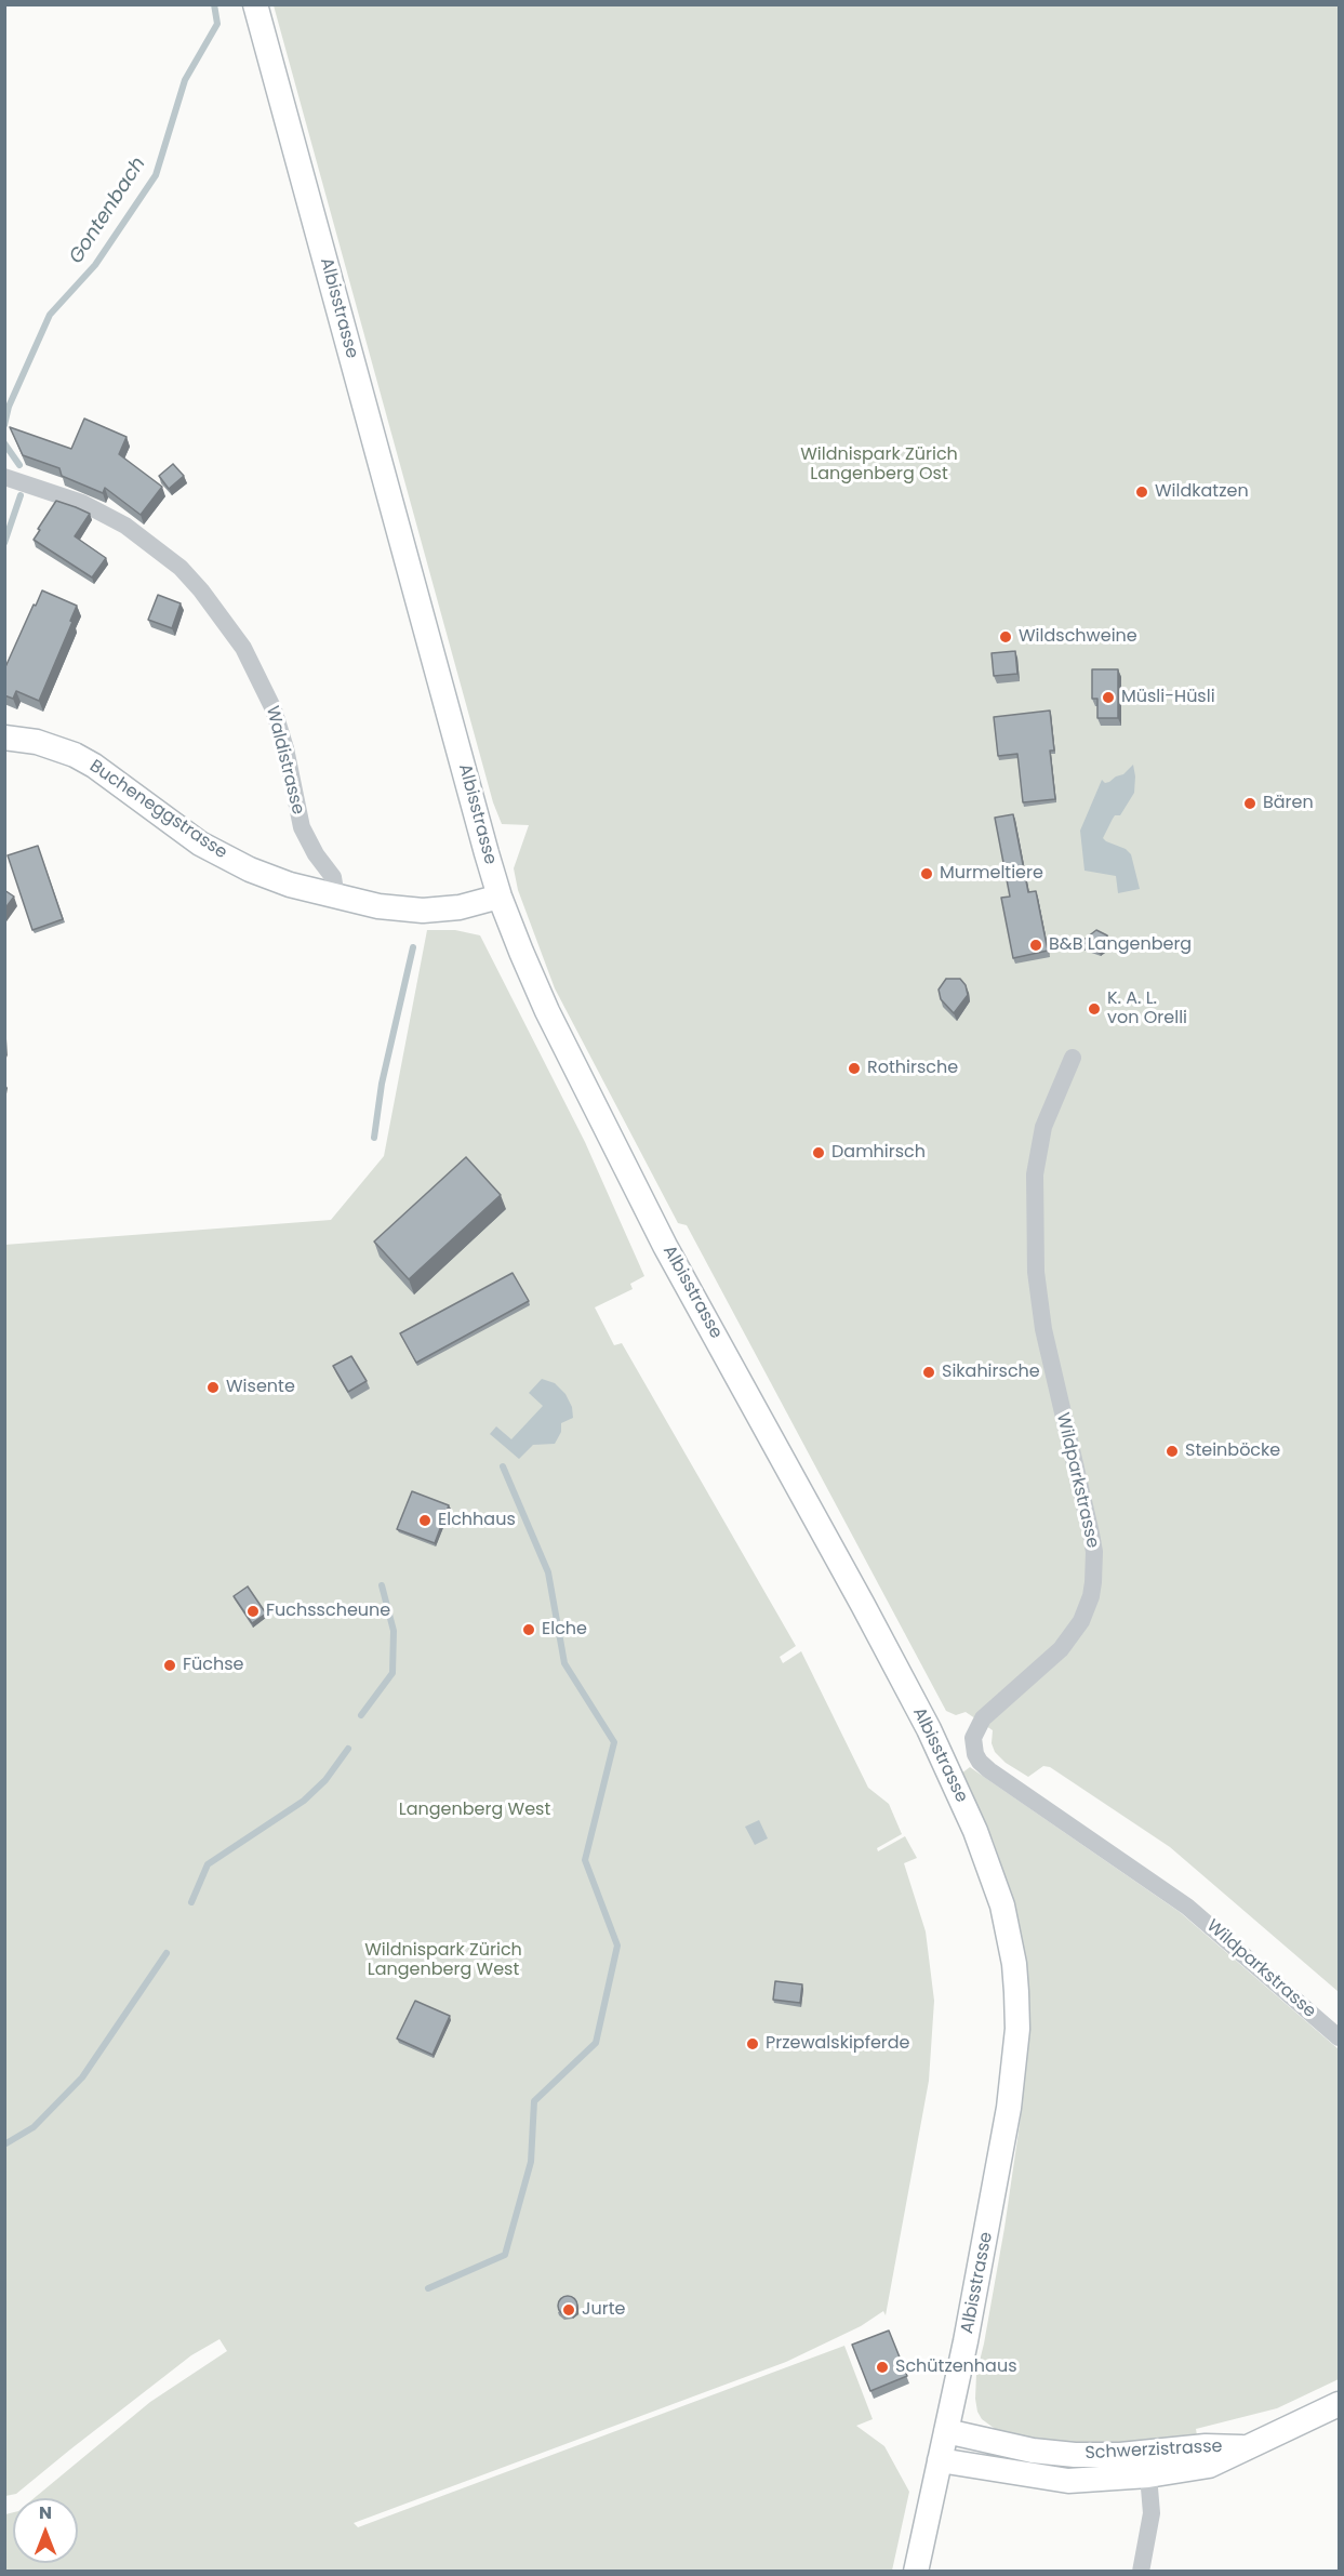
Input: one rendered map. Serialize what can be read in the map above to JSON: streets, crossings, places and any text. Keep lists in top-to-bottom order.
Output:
{
  "streets": {
    "main road": ["Albisstrasse", "Bucheneggstrasse", "Schwerzistrasse"],
    "street": ["Waldistrasse", "Wildparkstrasse"]
  },
  "crossings": [
    ["Albisstrasse", "Bucheneggstrasse"],
    ["Albisstrasse", "Schwerzistrasse"],
    ["Waldistrasse", "Bucheneggstrasse"]
  ],
  "water": ["Gontenbach"],
  "parks": ["Wildnispark Zürich Langenberg Ost", "Langenberg West", "Wildnispark Zürich Langenberg West"],
  "places": [
    "Wildkatzen",
    "Wildschweine",
    "Müsli-Hüsli",
    "Bären",
    "Murmeltiere",
    "B&B Langenberg",
    "K. A. L. von Orelli",
    "Rothirsche",
    "Damhirsch",
    "Sikahirsche",
    "Wisente",
    "Steinböcke",
    "Elchhaus",
    "Fuchsscheune",
    "Elche",
    "Füchse",
    "Przewalskipferde",
    "Jurte",
    "Schützenhaus"
  ],
  "north": "top"
}
